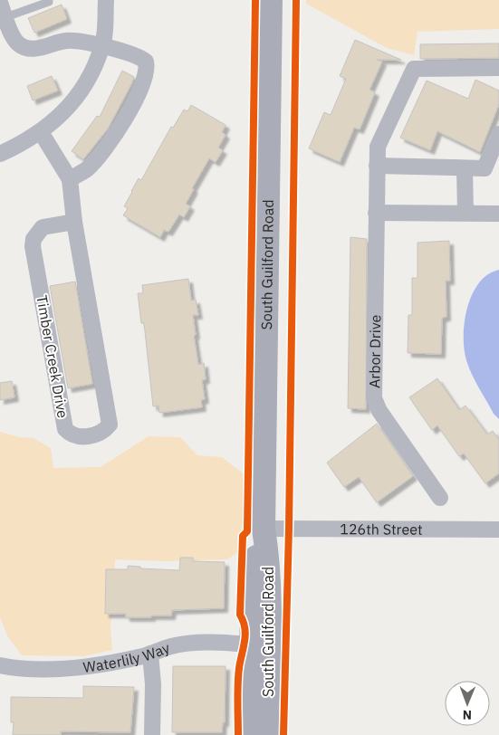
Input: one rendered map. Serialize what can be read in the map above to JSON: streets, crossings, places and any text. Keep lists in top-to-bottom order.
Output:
{
  "streets": {
    "main road": ["South Guilford Road"],
    "street": [
      "Arbor Drive",
      "Timber Creek Drive",
      "126th Street",
      "Waterlily Way"
    ]
  },
  "crossings": [
    ["South Guilford Road", "126th Street"],
    ["South Guilford Road", "Waterlily Way"]
  ],
  "north": "bottom"
}
